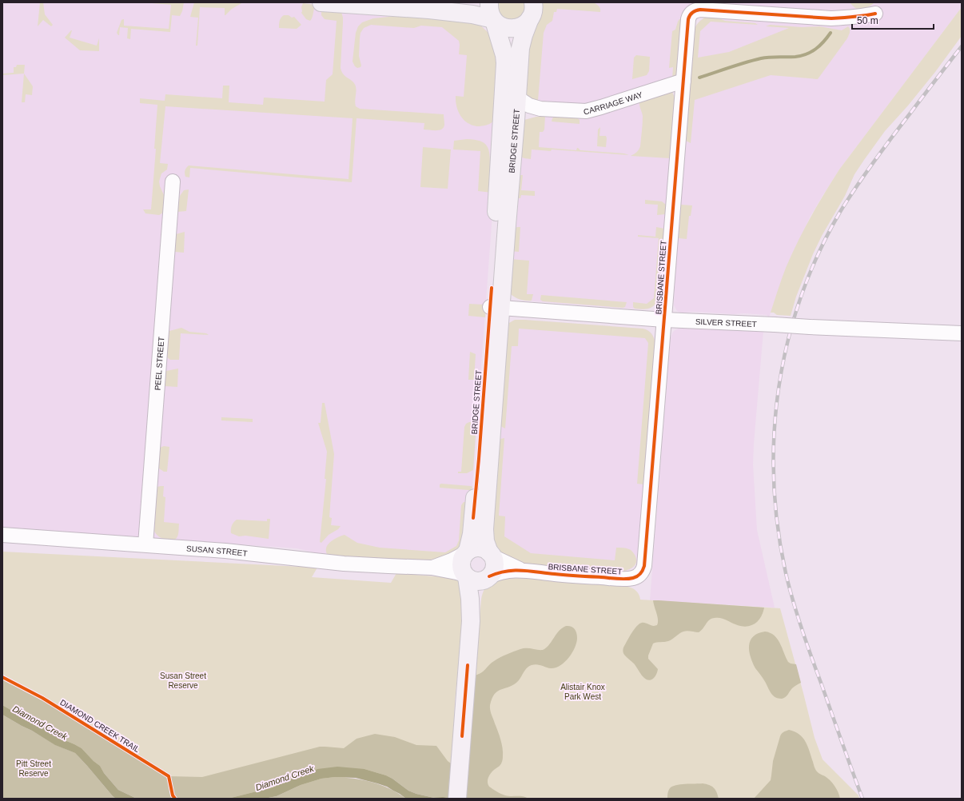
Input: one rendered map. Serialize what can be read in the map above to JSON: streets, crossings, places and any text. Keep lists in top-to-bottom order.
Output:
{
  "streets": {
    "main road": ["BRIDGE STREET"],
    "street": [
      "CARRIAGE WAY",
      "BRISBANE STREET",
      "SILVER STREET",
      "PEEL STREET",
      "SUSAN STREET"
    ],
    "cycle path": ["DIAMOND CREEK TRAIL"]
  },
  "crossings": [
    ["CARRIAGE WAY", "BRIDGE STREET"],
    ["CARRIAGE WAY", "BRISBANE STREET"],
    ["BRIDGE STREET", "BRISBANE STREET"],
    ["BRIDGE STREET", "SILVER STREET"],
    ["BRIDGE STREET", "SUSAN STREET"],
    ["BRISBANE STREET", "SILVER STREET"],
    ["BRISBANE STREET", "SUSAN STREET"],
    ["PEEL STREET", "SUSAN STREET"]
  ],
  "water": ["Diamond Creek"],
  "parks": ["Susan Street Reserve", "Alistair Knox Park West", "Pitt Street Reserve"],
  "scale_bar": "50 m"
}
